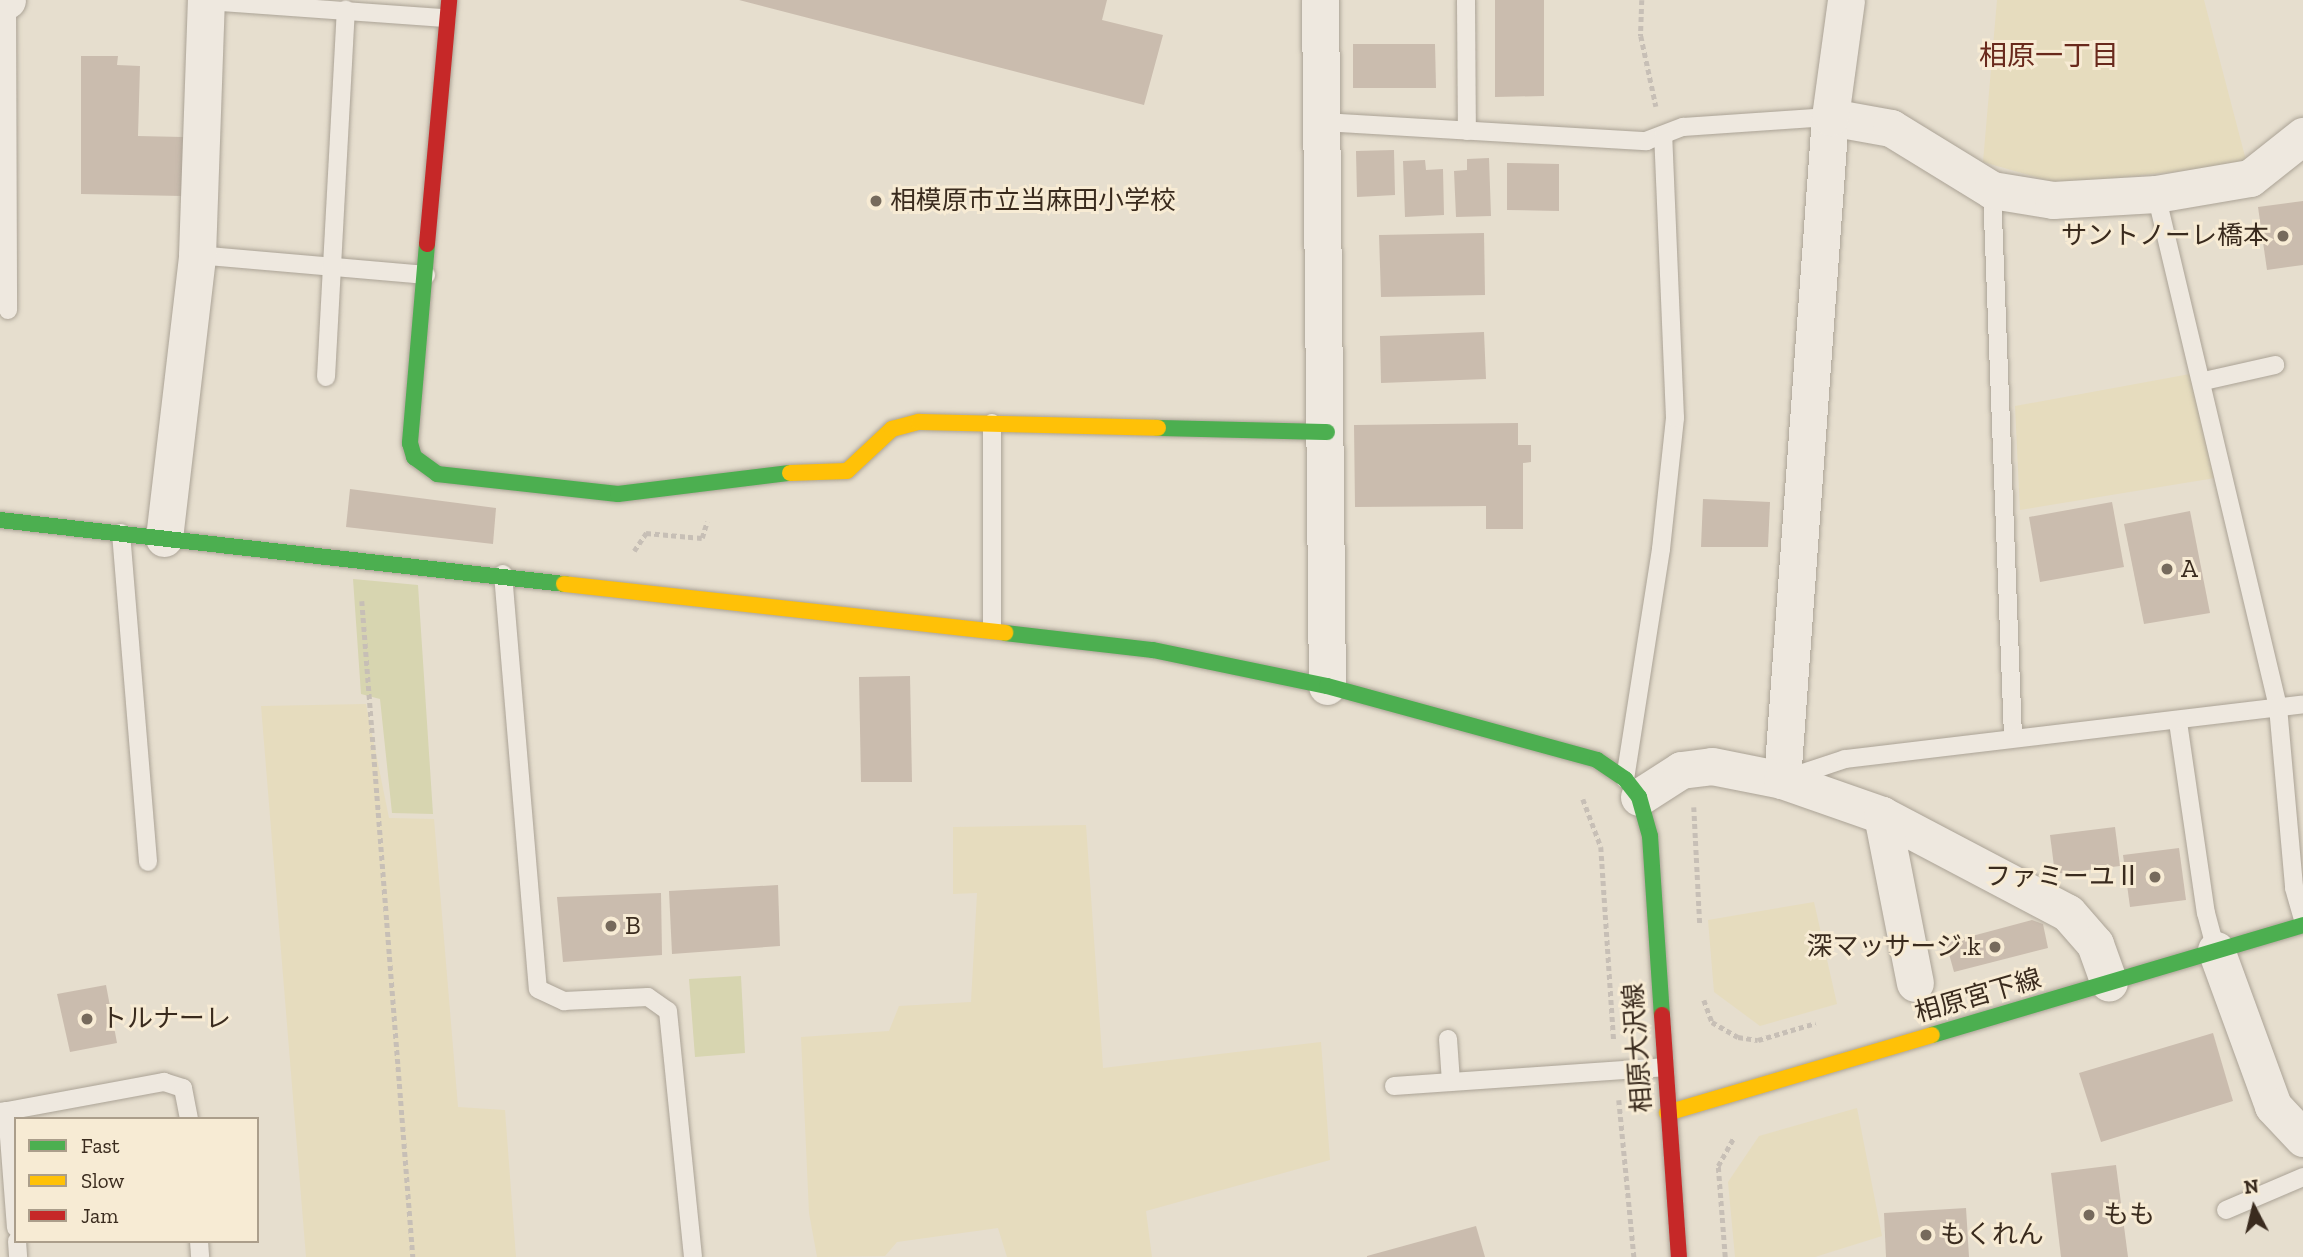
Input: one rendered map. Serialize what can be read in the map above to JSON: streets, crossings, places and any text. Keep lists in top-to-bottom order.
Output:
{
  "streets": {
    "street": ["相原宮下線", "相原大沢線"]
  },
  "crossings": [
    ["相原宮下線", "相原大沢線"]
  ],
  "districts": ["相原一丁目"],
  "places": [
    "相模原市立当麻田小学校",
    "サントノーレ橋本",
    "A",
    "ファミーユⅡ",
    "B",
    "深マッサージ.k",
    "トルナーレ",
    "もも",
    "もくれん"
  ],
  "legend": ["Fast", "Slow", "Jam"],
  "north": "top"
}
